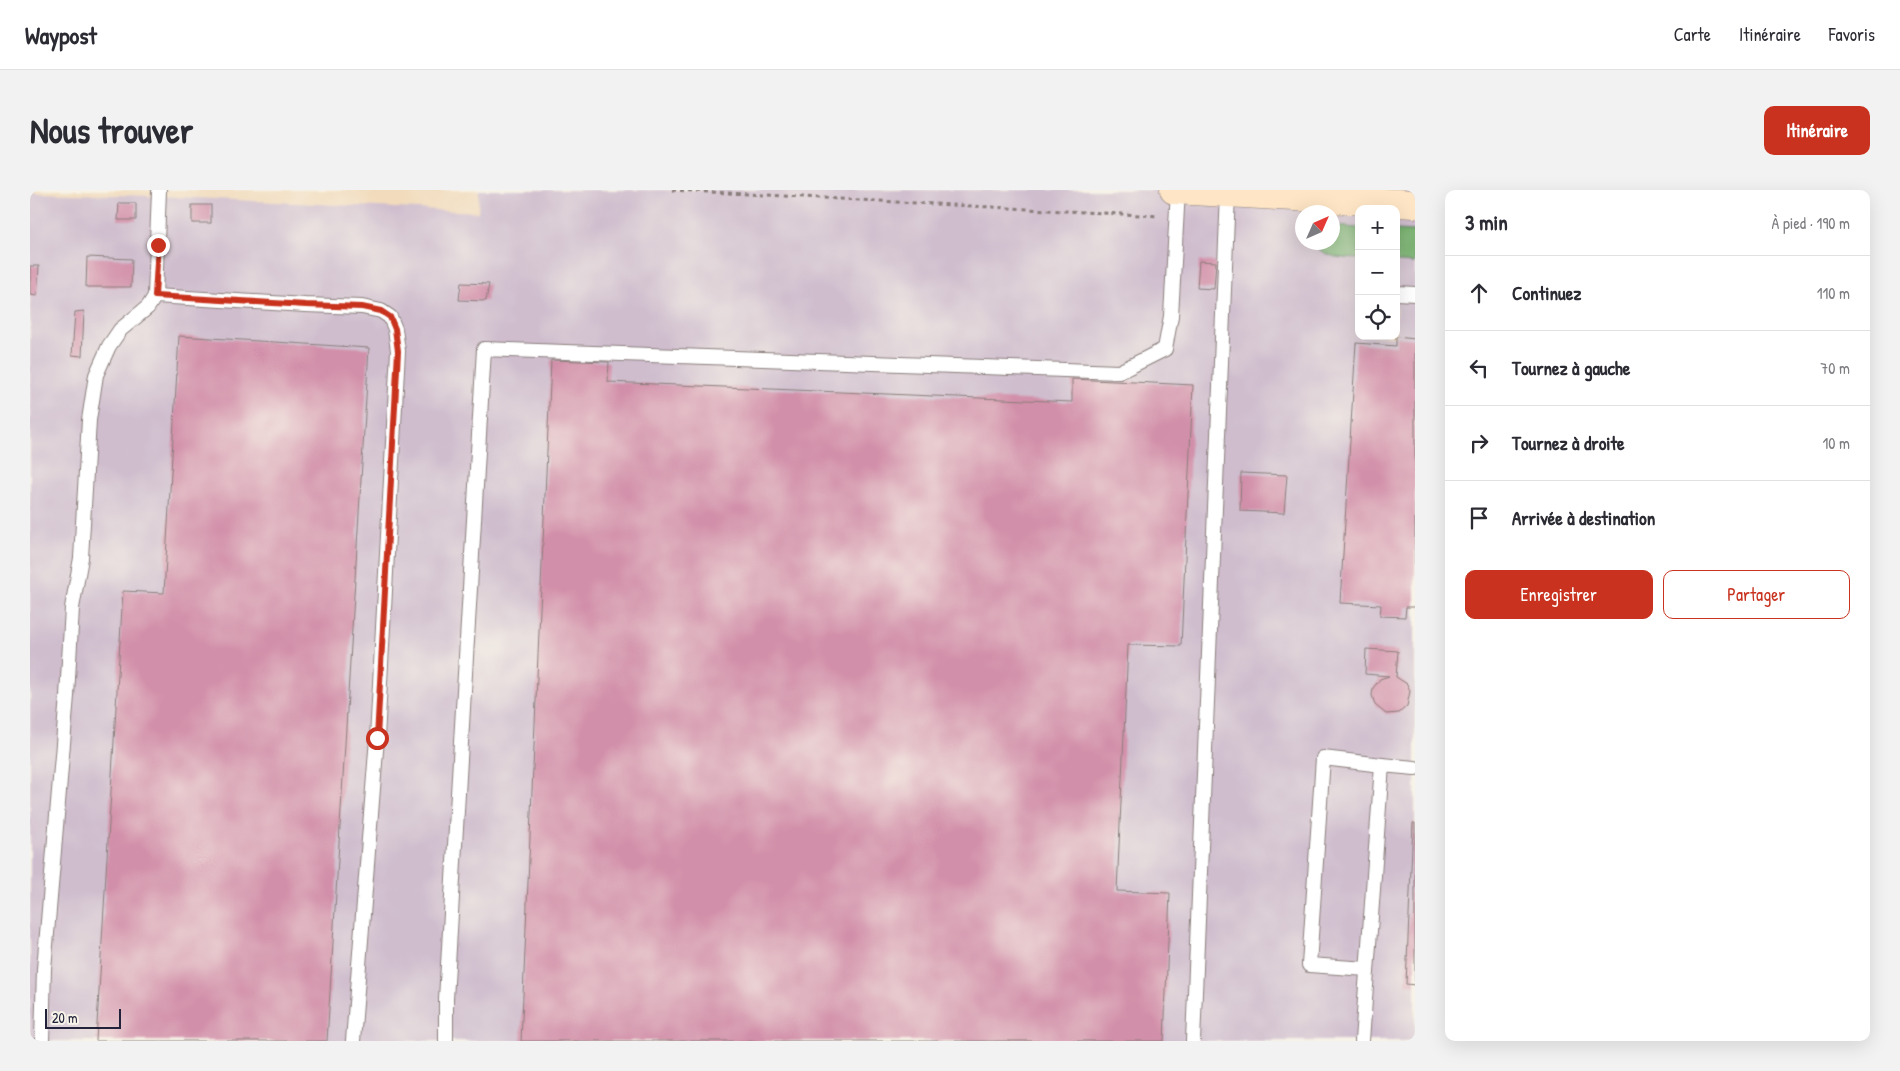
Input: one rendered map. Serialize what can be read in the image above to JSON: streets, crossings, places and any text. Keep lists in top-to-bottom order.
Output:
{
  "scale_bar": "20 m",
  "north": "top right",
  "page": {
    "header": "Waypost",
    "nav": ["Carte", "Itinéraire", "Favoris"],
    "buttons": [
      "Itinéraire",
      ["Enregistrer", "Partager"]
    ],
    "title": "Nous trouver",
    "heading": ["3 min", "À pied · 190 m"],
    "map_buttons": ["+", "−"],
    "list": [
      ["Continuez", "110 m"],
      ["Tournez à gauche", "70 m"],
      ["Tournez à droite", "10 m"],
      "Arrivée à destination"
    ],
    "scale": "20 m"
  }
}
